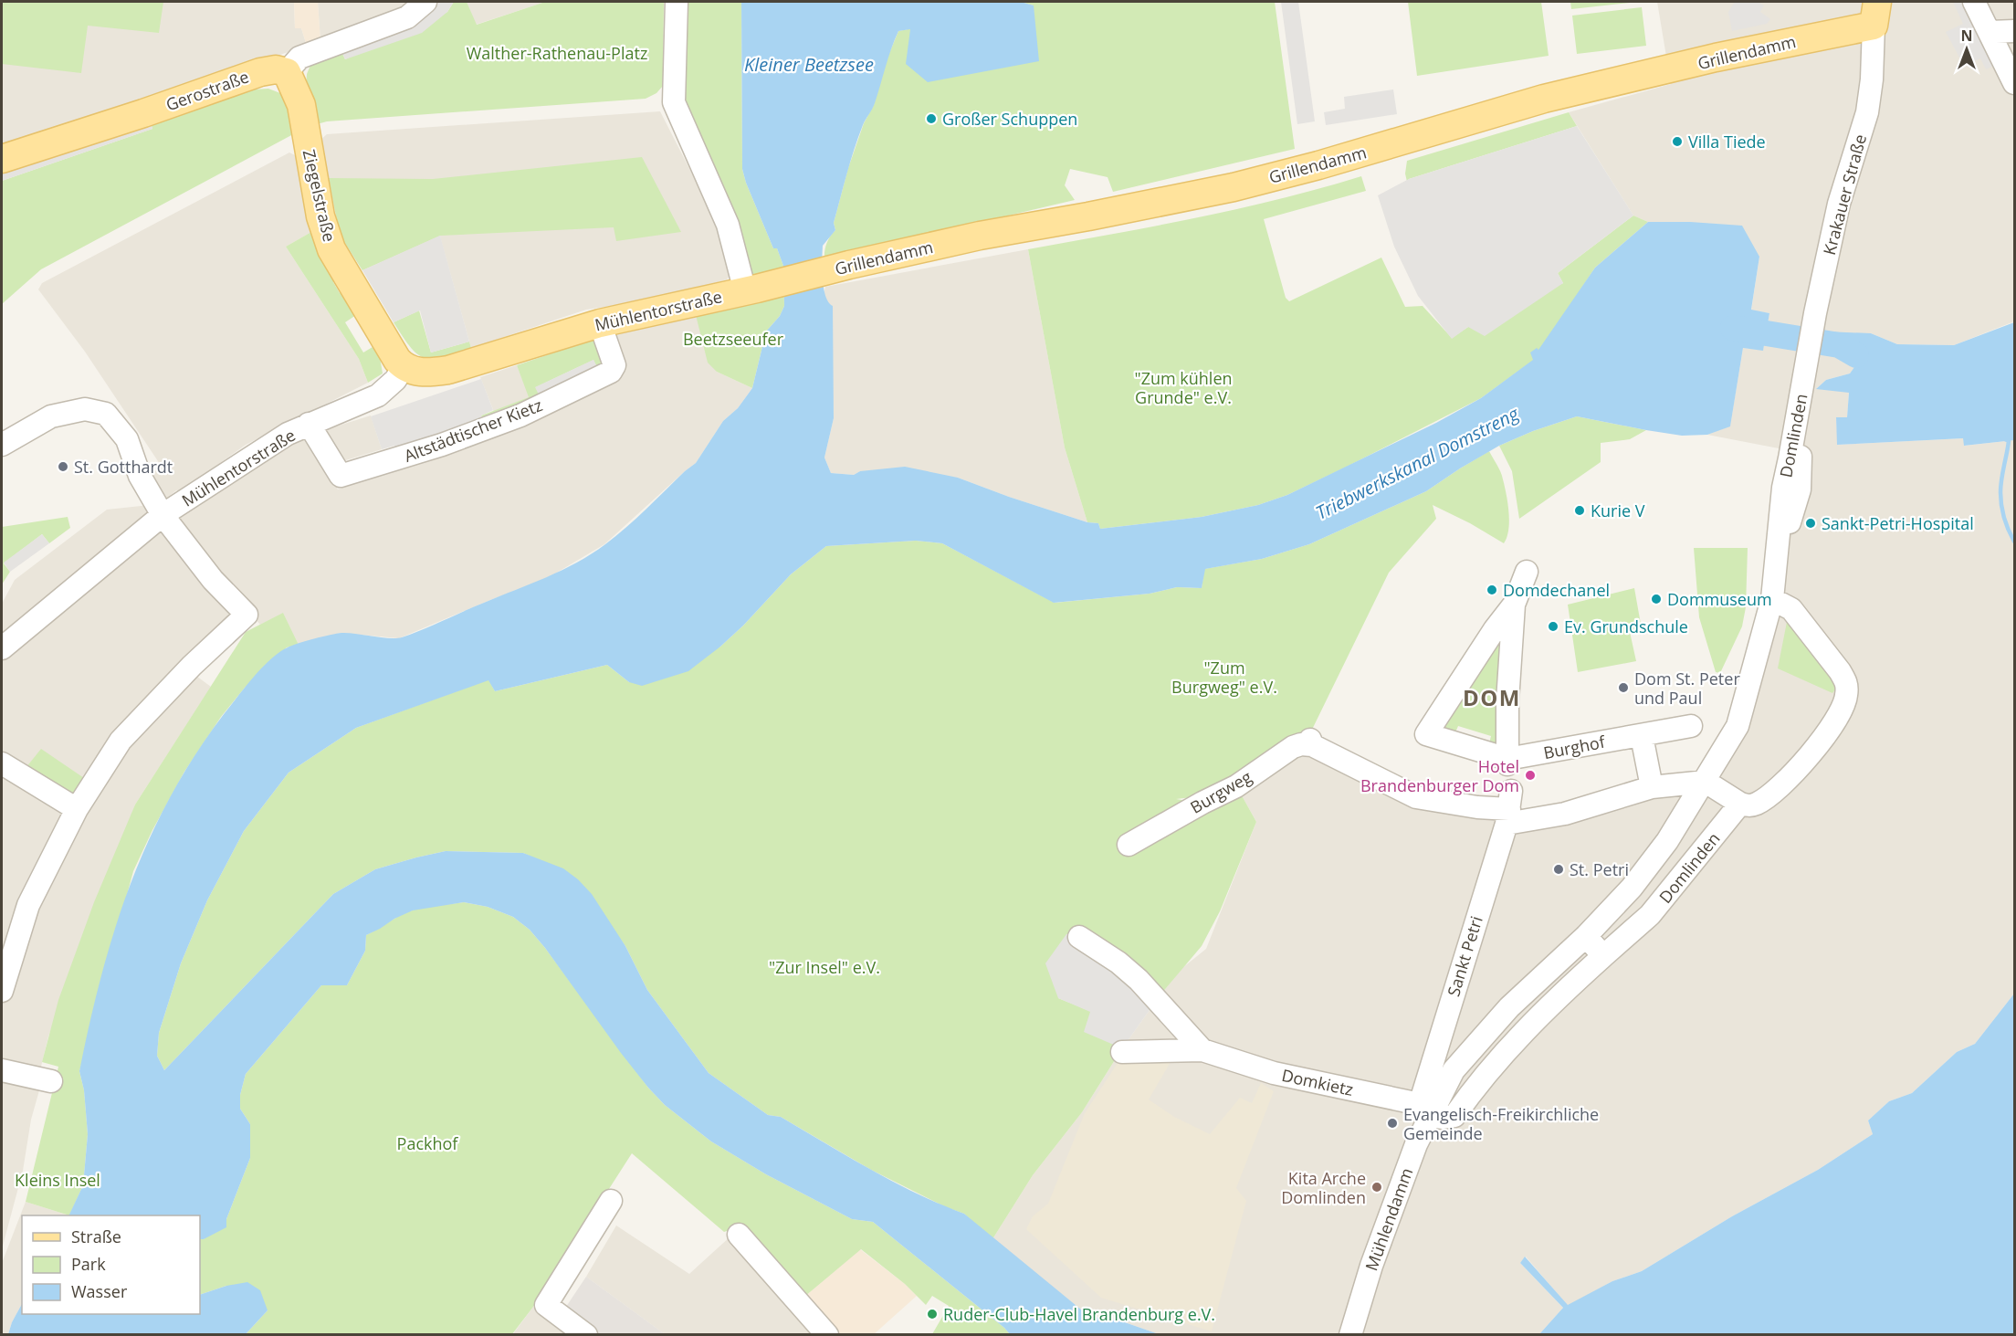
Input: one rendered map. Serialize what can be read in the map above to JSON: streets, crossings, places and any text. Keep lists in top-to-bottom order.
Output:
{
  "streets": {
    "main road": [
      "Grillendamm",
      "Gerostraße",
      "Ziegelstraße",
      "Mühlentorstraße"
    ],
    "street": [
      "Krakauer Straße",
      "Altstädtischer Kietz",
      "Domlinden",
      "Burghof",
      "Burgweg",
      "Sankt Petri",
      "Domkietz",
      "Mühlendamm"
    ]
  },
  "crossings": [
    ["Grillendamm", "Krakauer Straße"],
    ["Grillendamm", "Mühlentorstraße"],
    ["Gerostraße", "Ziegelstraße"],
    ["Krakauer Straße", "Domlinden"],
    ["Ziegelstraße", "Mühlentorstraße"],
    ["Mühlentorstraße", "Altstädtischer Kietz"],
    ["Domlinden", "Burgweg"],
    ["Domlinden", "Sankt Petri"],
    ["Domlinden", "Domkietz"],
    ["Domlinden", "Mühlendamm"],
    ["Burgweg", "Sankt Petri"],
    ["Sankt Petri", "Domkietz"],
    ["Sankt Petri", "Mühlendamm"],
    ["Domkietz", "Mühlendamm"]
  ],
  "districts": ["DOM"],
  "water": ["Kleiner Beetzsee", "Triebwerkskanal Domstreng"],
  "parks": [
    "Walther-Rathenau-Platz",
    "Beetzseeufer",
    "\"Zum kühlen Grunde\" e.V.",
    "\"Zum Burgweg\" e.V.",
    "\"Zur Insel\" e.V.",
    "Packhof",
    "Kleins Insel"
  ],
  "places": [
    "Großer Schuppen",
    "Villa Tiede",
    "St. Gotthardt",
    "Kurie V",
    "Sankt-Petri-Hospital",
    "Domdechanel",
    "Dommuseum",
    "Ev. Grundschule",
    "Dom St. Peter und Paul",
    "Hotel Brandenburger Dom",
    "St. Petri",
    "Evangelisch-Freikirchliche Gemeinde",
    "Kita Arche Domlinden",
    "Ruder-Club-Havel Brandenburg e.V."
  ],
  "legend": ["Straße", "Park", "Wasser"],
  "north": "top"
}
